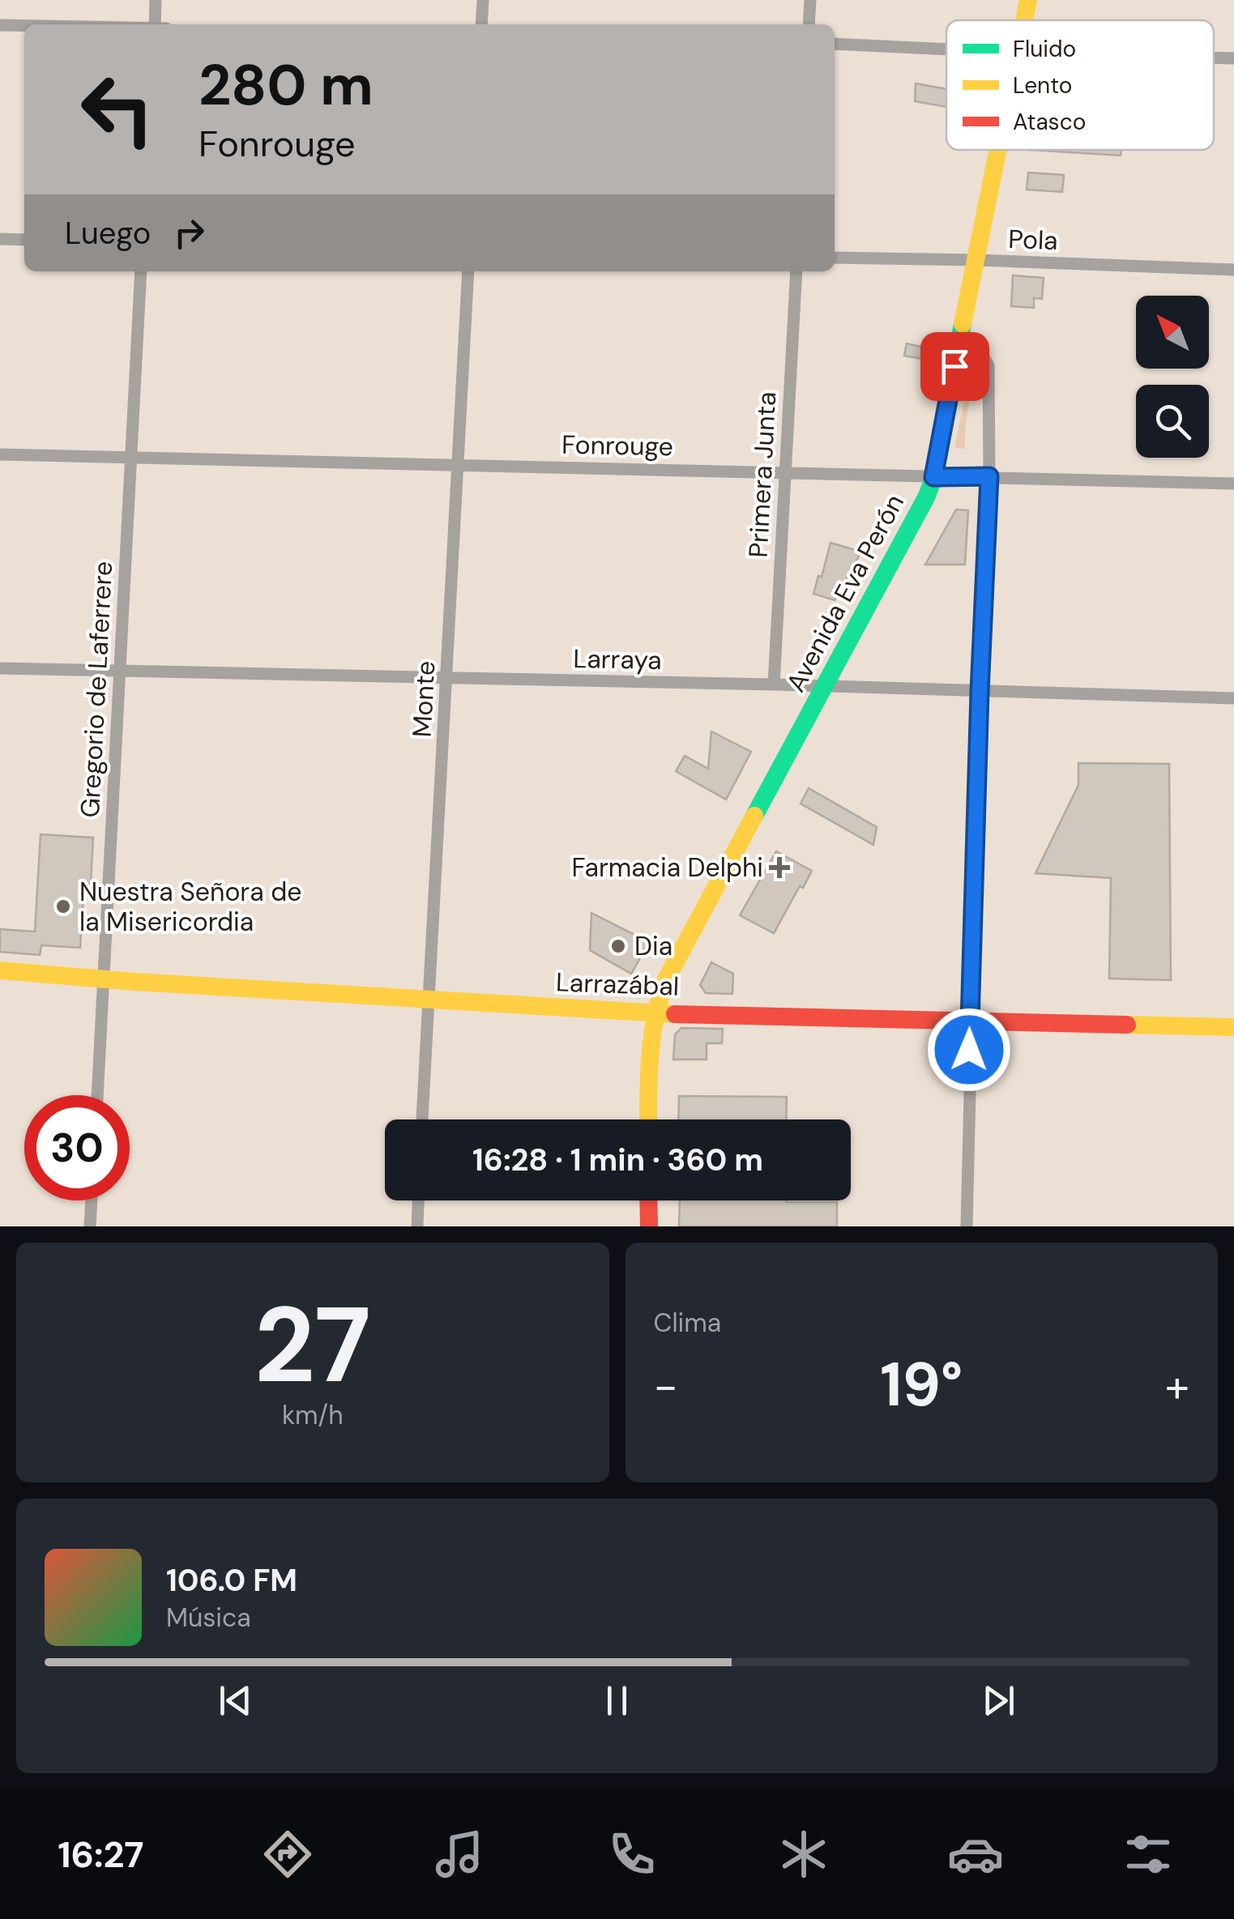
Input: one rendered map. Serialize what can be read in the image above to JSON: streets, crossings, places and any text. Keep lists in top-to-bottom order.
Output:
{
  "streets": {
    "main road": ["Avenida Eva Perón", "Larrazábal"],
    "street": [
      "Pola",
      "Fonrouge",
      "Primera Junta",
      "Larraya",
      "Gregorio de Laferrere",
      "Monte"
    ]
  },
  "crossings": [
    ["Pola", "Avenida Eva Perón"],
    ["Fonrouge", "Primera Junta"],
    ["Fonrouge", "Avenida Eva Perón"],
    ["Fonrouge", "Gregorio de Laferrere"],
    ["Fonrouge", "Monte"],
    ["Primera Junta", "Larraya"],
    ["Avenida Eva Perón", "Larraya"],
    ["Avenida Eva Perón", "Larrazábal"],
    ["Larraya", "Gregorio de Laferrere"],
    ["Larraya", "Monte"],
    ["Gregorio de Laferrere", "Larrazábal"],
    ["Monte", "Larrazábal"]
  ],
  "places": {
    "health": ["Farmacia Delphi"],
    "other": ["Nuestra Señora de la Misericordia", "Dia"]
  },
  "legend": ["Fluido", "Lento", "Atasco"],
  "north": "top left",
  "page": {
    "turn": ["280 m", "Fonrouge"],
    "then": "Luego",
    "limit": "30",
    "trip": "16:28 · 1 min · 360 m",
    "tile": [
      ["27", "km/h"],
      "Clima"
    ],
    "heat": ["−", "19°", "+"],
    "song": ["106.0 FM", "Música"],
    "tabs": "16:27"
  }
}
